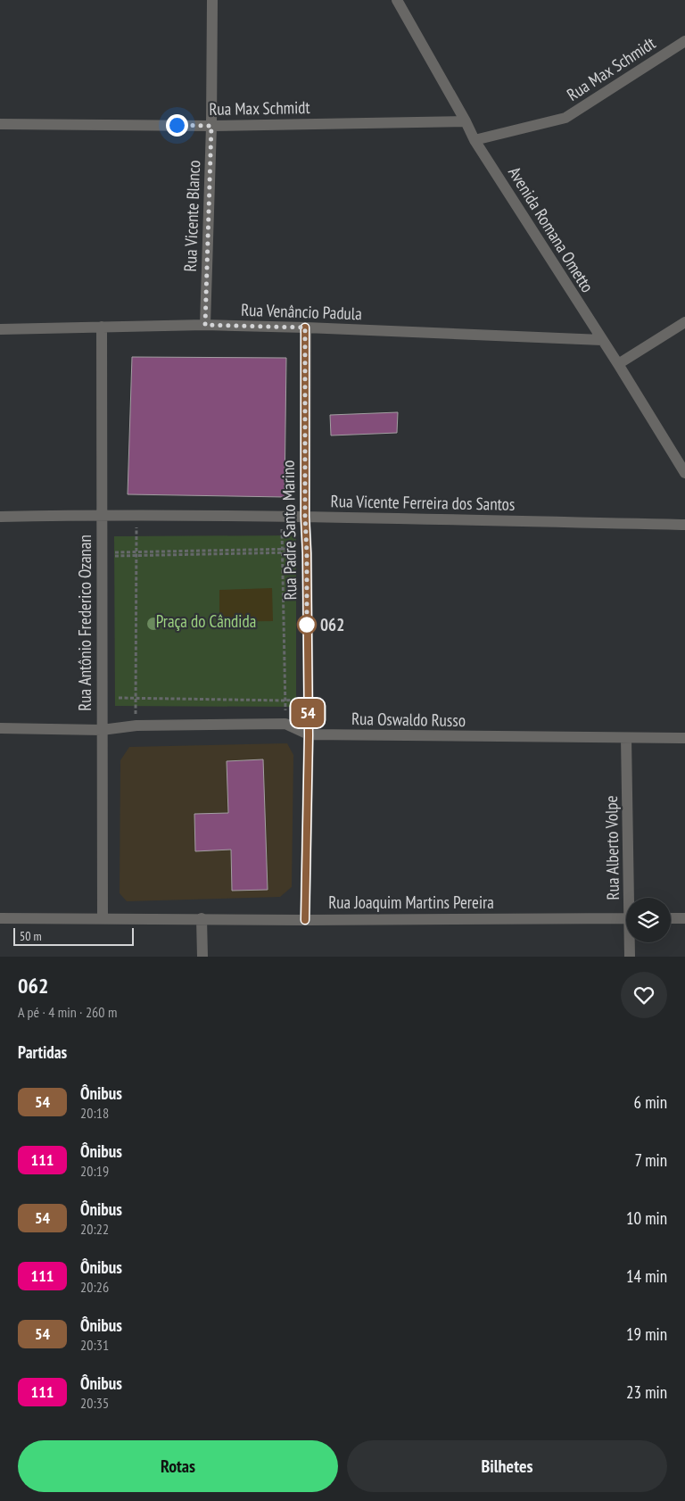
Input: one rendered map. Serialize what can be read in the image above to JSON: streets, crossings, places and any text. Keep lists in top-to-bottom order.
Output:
{
  "streets": {
    "street": [
      "Rua Max Schmidt",
      "Rua Vicente Blanco",
      "Avenida Romana Ometto",
      "Rua Venâncio Padula",
      "Rua Vicente Ferreira dos Santos",
      "Rua Padre Santo Marino",
      "Rua Antônio Frederico Ozanan",
      "Rua Oswaldo Russo",
      "Rua Alberto Volpe",
      "Rua Joaquim Martins Pereira"
    ]
  },
  "crossings": [
    ["Rua Max Schmidt", "Rua Vicente Blanco"],
    ["Rua Max Schmidt", "Avenida Romana Ometto"],
    ["Rua Vicente Blanco", "Rua Venâncio Padula"],
    ["Avenida Romana Ometto", "Rua Venâncio Padula"],
    ["Rua Venâncio Padula", "Rua Padre Santo Marino"],
    ["Rua Venâncio Padula", "Rua Antônio Frederico Ozanan"],
    ["Rua Vicente Ferreira dos Santos", "Rua Padre Santo Marino"],
    ["Rua Vicente Ferreira dos Santos", "Rua Antônio Frederico Ozanan"],
    ["Rua Padre Santo Marino", "Rua Oswaldo Russo"],
    ["Rua Padre Santo Marino", "Rua Joaquim Martins Pereira"],
    ["Rua Antônio Frederico Ozanan", "Rua Oswaldo Russo"],
    ["Rua Antônio Frederico Ozanan", "Rua Joaquim Martins Pereira"],
    ["Rua Oswaldo Russo", "Rua Alberto Volpe"]
  ],
  "parks": ["Praça do Cândida"],
  "places": ["062"],
  "lines": ["bus line 54"],
  "scale_bar": "50 m",
  "page": {
    "on_map": "54",
    "scale": "50 m",
    "heading": [
      ["062", "A pé · 4 min · 260 m"],
      "Partidas"
    ],
    "list": [
      {
        "mark": "54",
        "name": "Ônibus",
        "note": "20:18",
        "value": "6 min"
      },
      {
        "mark": "111",
        "name": "Ônibus",
        "note": "20:19",
        "value": "7 min"
      },
      {
        "mark": "54",
        "name": "Ônibus",
        "note": "20:22",
        "value": "10 min"
      },
      {
        "mark": "111",
        "name": "Ônibus",
        "note": "20:26",
        "value": "14 min"
      },
      {
        "mark": "54",
        "name": "Ônibus",
        "note": "20:31",
        "value": "19 min"
      },
      {
        "mark": "111",
        "name": "Ônibus",
        "note": "20:35",
        "value": "23 min"
      }
    ],
    "buttons": ["Rotas", "Bilhetes"]
  }
}
